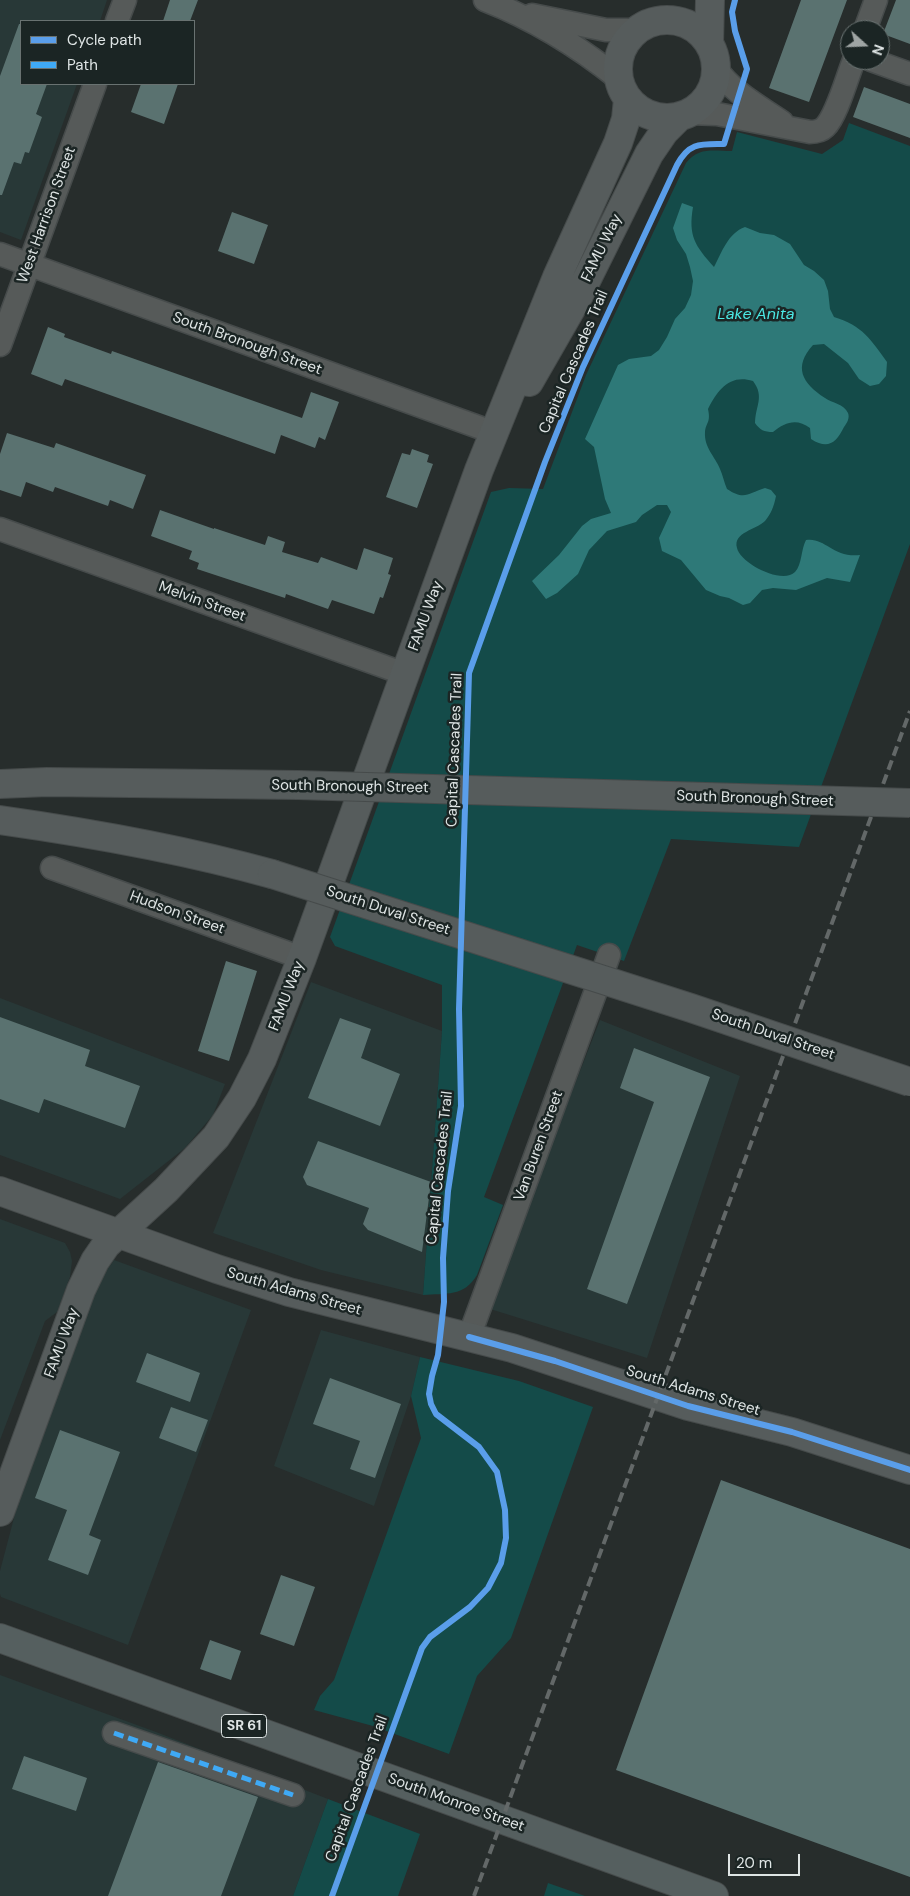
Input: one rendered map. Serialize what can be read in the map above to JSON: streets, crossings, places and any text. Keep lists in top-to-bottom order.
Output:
{
  "streets": {
    "main road": ["SR 61", "South Monroe Street"],
    "street": [
      "West Harrison Street",
      "FAMU Way",
      "South Bronough Street",
      "Melvin Street",
      "South Duval Street",
      "Hudson Street",
      "Van Buren Street",
      "South Adams Street"
    ],
    "cycle path": ["Capital Cascades Trail"]
  },
  "crossings": [
    ["West Harrison Street", "South Bronough Street"],
    ["FAMU Way", "South Bronough Street"],
    ["FAMU Way", "Melvin Street"],
    ["FAMU Way", "Hudson Street"],
    ["FAMU Way", "South Adams Street"],
    ["Van Buren Street", "South Adams Street"]
  ],
  "water": ["Lake Anita"],
  "legend": ["Cycle path", "Path"],
  "scale_bar": "20 m",
  "north": "right"
}
